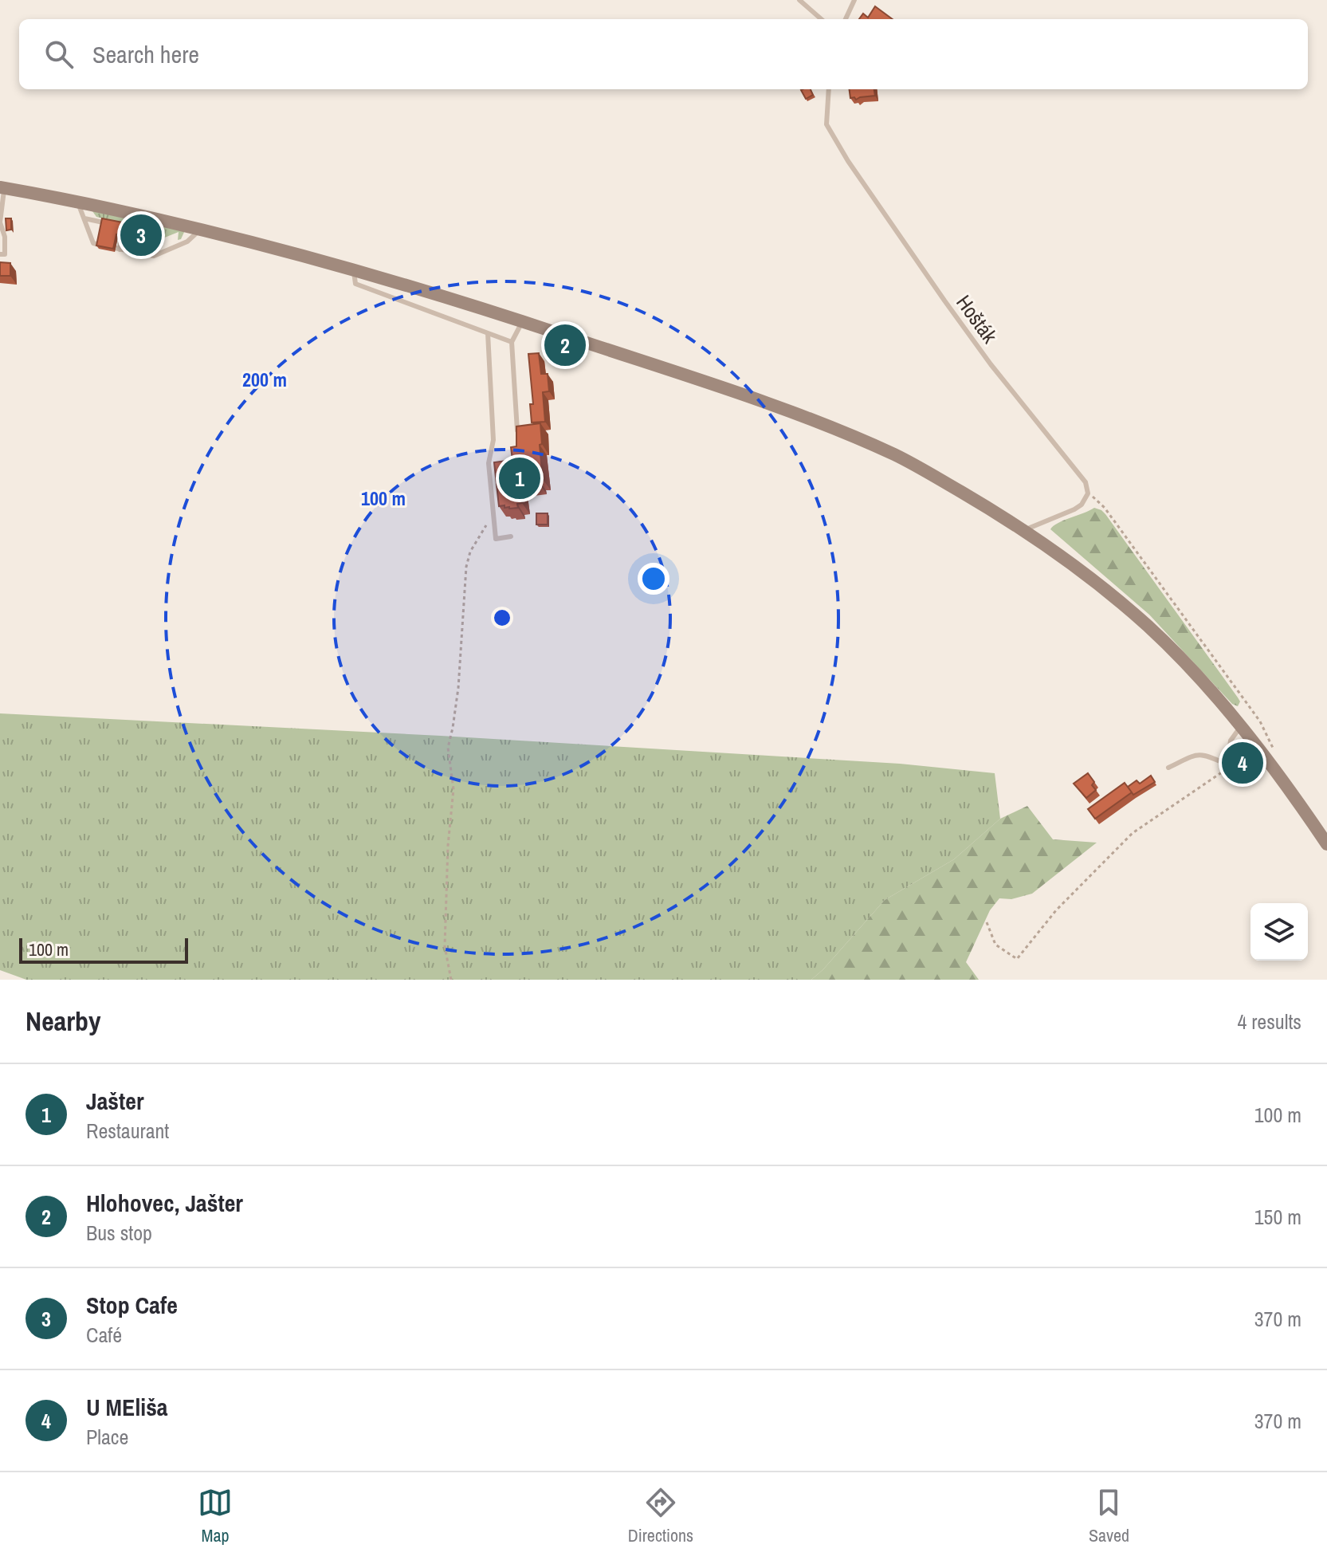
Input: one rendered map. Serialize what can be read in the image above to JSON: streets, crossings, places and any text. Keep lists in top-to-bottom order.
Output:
{
  "streets": {
    "lane": ["Hošták"]
  },
  "scale_bar": "100 m",
  "page": {
    "search": "Search here",
    "pins": [
      "3",
      "2",
      "1",
      "4"
    ],
    "scale": "100 m",
    "heading": ["Nearby", "4 results"],
    "list": [
      {
        "mark": "1",
        "name": "Jašter",
        "note": "Restaurant",
        "value": "100 m"
      },
      {
        "mark": "2",
        "name": "Hlohovec, Jašter",
        "note": "Bus stop",
        "value": "150 m"
      },
      {
        "mark": "3",
        "name": "Stop Cafe",
        "note": "Café",
        "value": "370 m"
      },
      {
        "mark": "4",
        "name": "U MEliša",
        "note": "Place",
        "value": "370 m"
      }
    ],
    "nav": ["Map", "Directions", "Saved"]
  },
  "rings": ["200 m", "100 m"]
}
